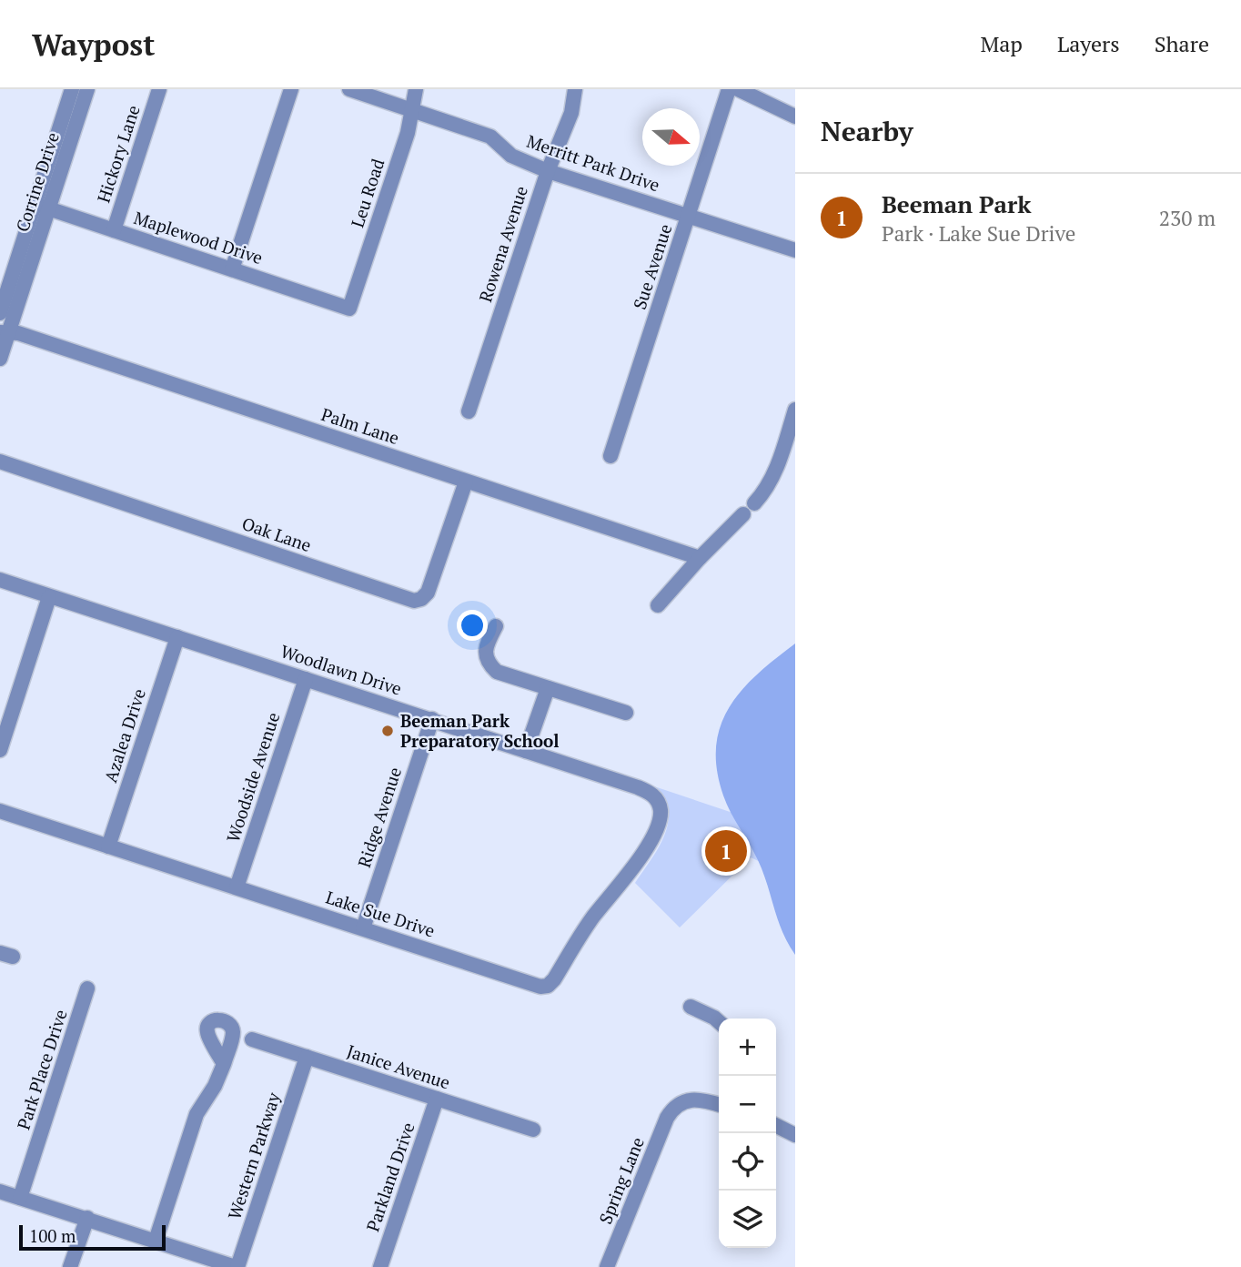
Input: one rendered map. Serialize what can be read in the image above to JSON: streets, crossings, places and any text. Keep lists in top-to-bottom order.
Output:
{
  "streets": {
    "street": [
      "Hickory Lane",
      "Merritt Park Drive",
      "Corrine Drive",
      "Leu Road",
      "Maplewood Drive",
      "Rowena Avenue",
      "Sue Avenue",
      "Palm Lane",
      "Oak Lane",
      "Woodlawn Drive",
      "Azalea Drive",
      "Woodside Avenue",
      "Ridge Avenue",
      "Lake Sue Drive",
      "Janice Avenue",
      "Park Place Drive",
      "Western Parkway",
      "Parkland Drive",
      "Spring Lane"
    ]
  },
  "crossings": [
    ["Hickory Lane", "Maplewood Drive"],
    ["Merritt Park Drive", "Leu Road"],
    ["Merritt Park Drive", "Rowena Avenue"],
    ["Merritt Park Drive", "Sue Avenue"],
    ["Corrine Drive", "Maplewood Drive"],
    ["Corrine Drive", "Palm Lane"],
    ["Leu Road", "Maplewood Drive"],
    ["Palm Lane", "Oak Lane"],
    ["Woodlawn Drive", "Azalea Drive"],
    ["Woodlawn Drive", "Woodside Avenue"],
    ["Woodlawn Drive", "Ridge Avenue"],
    ["Woodlawn Drive", "Lake Sue Drive"],
    ["Azalea Drive", "Lake Sue Drive"],
    ["Woodside Avenue", "Lake Sue Drive"],
    ["Ridge Avenue", "Lake Sue Drive"],
    ["Janice Avenue", "Western Parkway"],
    ["Janice Avenue", "Parkland Drive"]
  ],
  "places": ["Beeman Park Preparatory School"],
  "scale_bar": "100 m",
  "north": "right",
  "page": {
    "header": "Waypost",
    "nav": ["Map", "Layers", "Share"],
    "heading": "Nearby",
    "list": [
      {
        "mark": "1",
        "name": "Beeman Park",
        "note": "Park · Lake Sue Drive",
        "value": "230 m"
      }
    ],
    "pins": "1",
    "map_buttons": ["+", "−"],
    "scale": "100 m"
  }
}
